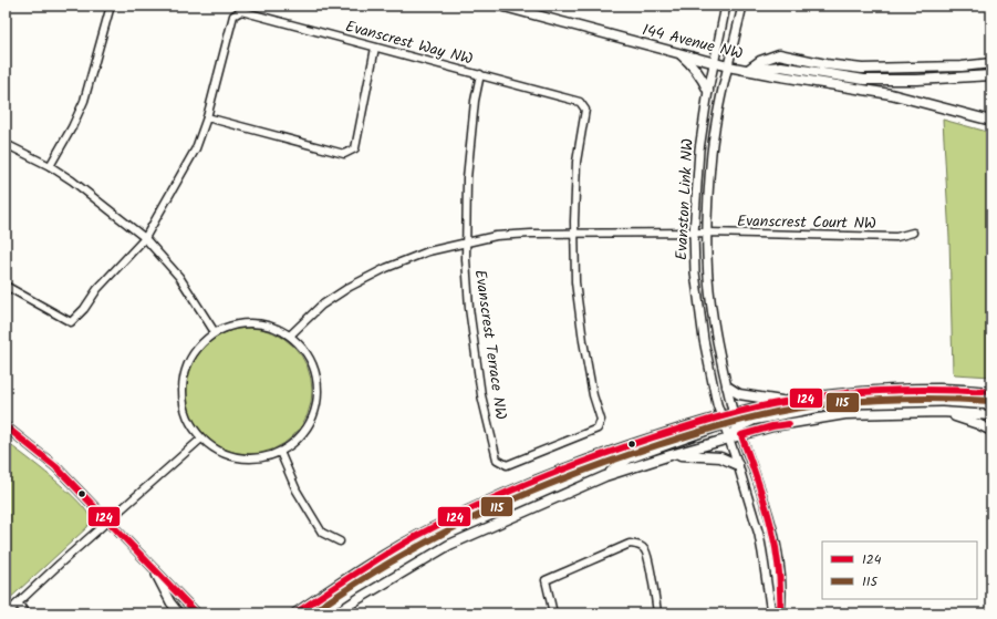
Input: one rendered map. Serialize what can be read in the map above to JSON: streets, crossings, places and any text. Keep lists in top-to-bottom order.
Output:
{
  "streets": {
    "main road": ["144 Avenue NW"],
    "street": [
      "Evanscrest Way NW",
      "Evanston Link NW",
      "Evanscrest Court NW",
      "Evanscrest Terrace NW"
    ]
  },
  "crossings": [
    ["144 Avenue NW", "Evanston Link NW"],
    ["Evanscrest Way NW", "Evanscrest Court NW"],
    ["Evanscrest Way NW", "Evanscrest Terrace NW"],
    ["Evanston Link NW", "Evanscrest Court NW"],
    ["Evanscrest Court NW", "Evanscrest Terrace NW"]
  ],
  "lines": ["transit line 124", "transit line 115"],
  "legend": ["124", "115"]
}
